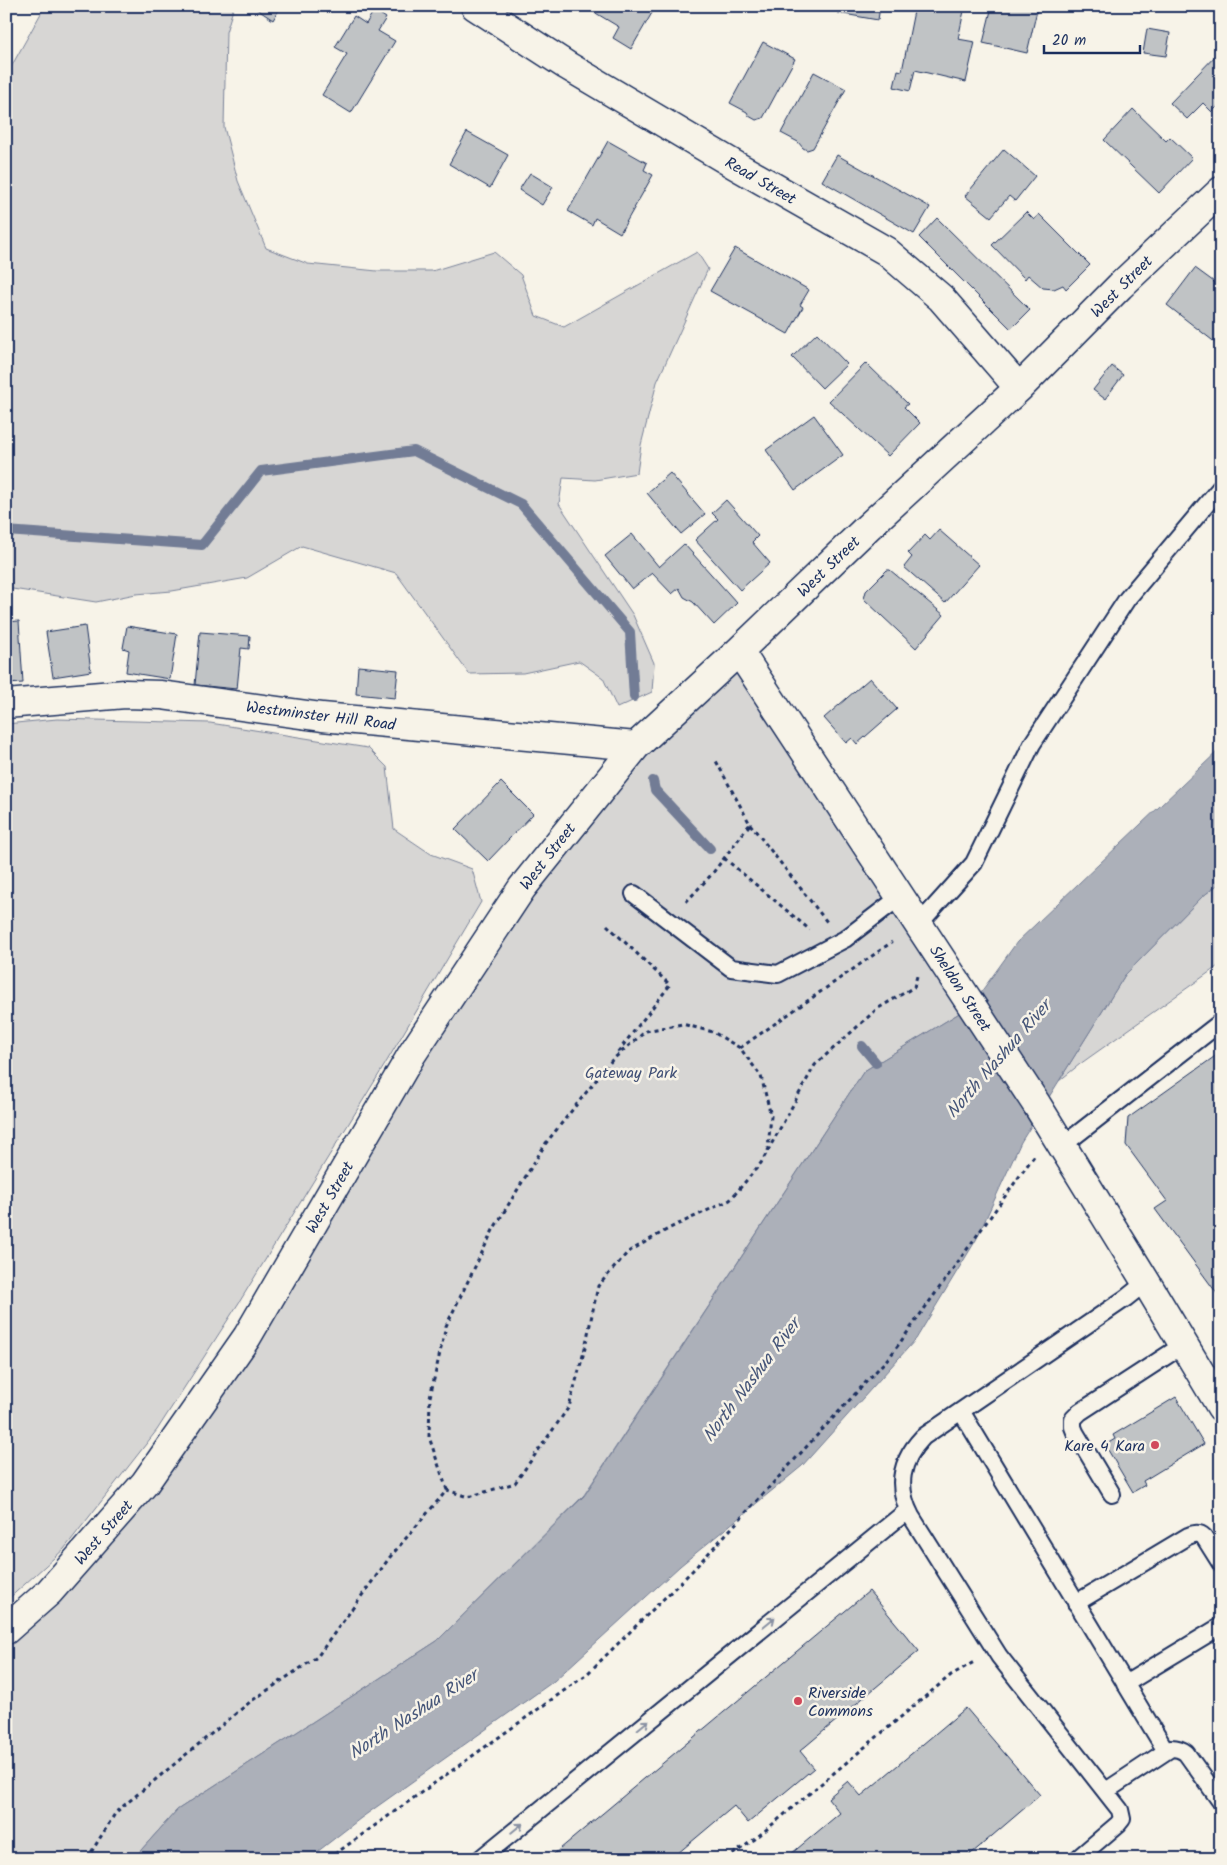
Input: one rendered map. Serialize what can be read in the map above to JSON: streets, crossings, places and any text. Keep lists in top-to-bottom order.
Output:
{
  "streets": {
    "street": [
      "Read Street",
      "West Street",
      "Westminster Hill Road",
      "Sheldon Street"
    ]
  },
  "crossings": [
    ["Read Street", "West Street"],
    ["West Street", "Westminster Hill Road"],
    ["West Street", "Sheldon Street"]
  ],
  "water": ["North Nashua River"],
  "parks": ["Gateway Park"],
  "places": ["Kare 4 Kara", "Riverside Commons"],
  "scale_bar": "20 m"
}
